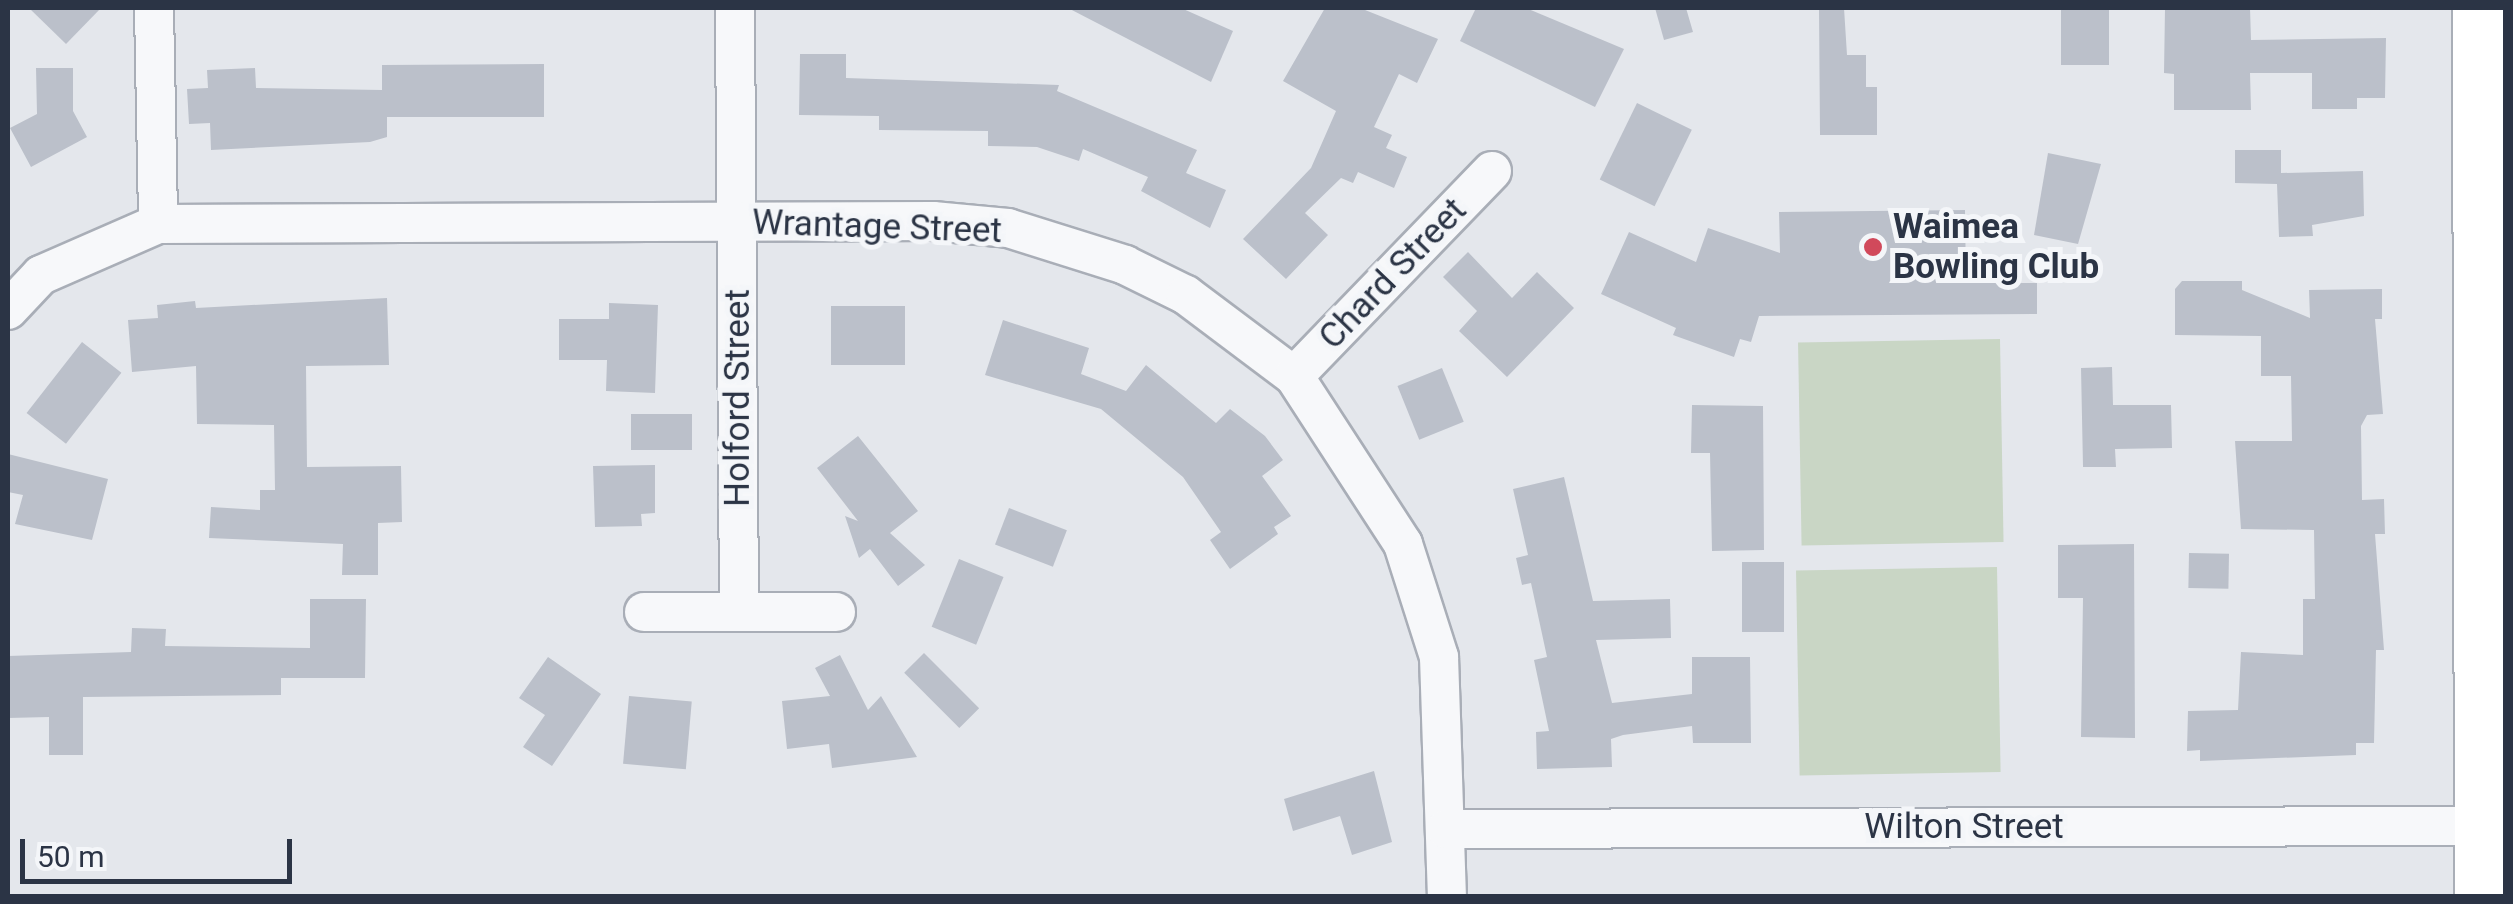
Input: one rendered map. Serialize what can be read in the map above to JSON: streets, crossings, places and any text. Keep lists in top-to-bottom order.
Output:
{
  "streets": {
    "street": [
      "Wrantage Street",
      "Chard Street",
      "Holford Street",
      "Wilton Street"
    ]
  },
  "crossings": [
    ["Wrantage Street", "Chard Street"],
    ["Wrantage Street", "Holford Street"],
    ["Wrantage Street", "Wilton Street"]
  ],
  "places": ["Waimea Bowling Club"],
  "scale_bar": "50 m"
}
